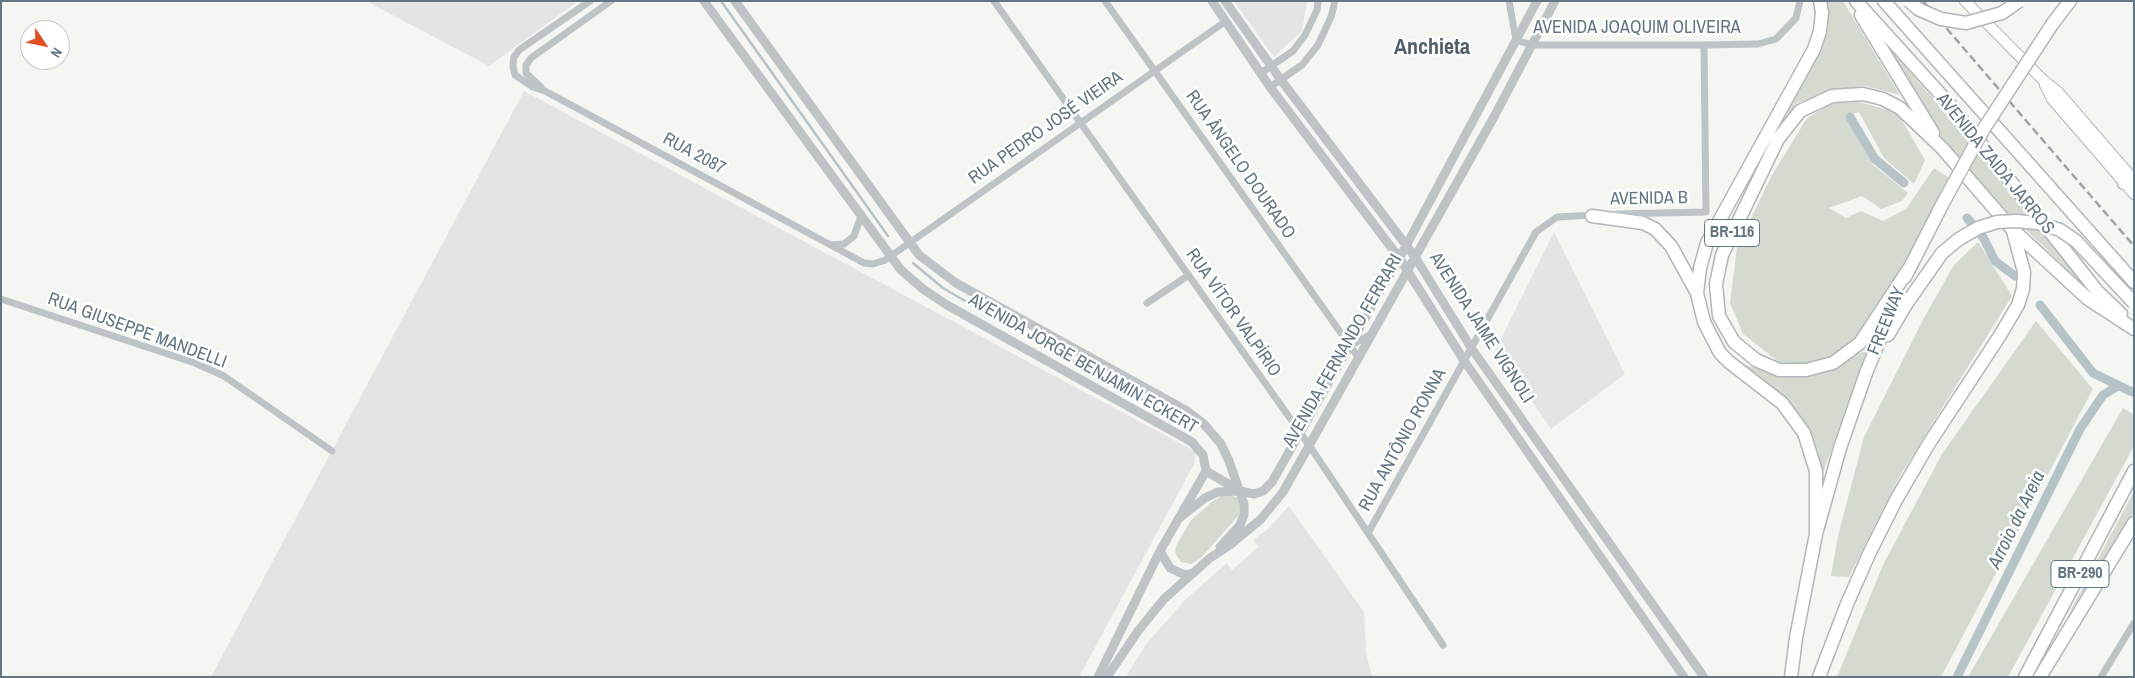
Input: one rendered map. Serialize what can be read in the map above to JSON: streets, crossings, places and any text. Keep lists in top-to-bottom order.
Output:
{
  "streets": {
    "highway": [
      "AVENIDA ZAIDA JARROS",
      "BR-116",
      "FREEWAY",
      "BR-290"
    ],
    "street": [
      "AVENIDA JOAQUIM OLIVEIRA",
      "RUA PEDRO JOSÉ VIEIRA",
      "RUA 2087",
      "RUA ÂNGELO DOURADO",
      "AVENIDA B",
      "RUA VÍTOR VALPÍRIO",
      "AVENIDA JAIME VIGNOLI",
      "RUA GIUSEPPE MANDELLI",
      "AVENIDA FERNANDO FERRARI",
      "AVENIDA JORGE BENJAMIN ECKERT",
      "RUA ANTÔNIO RONNA"
    ]
  },
  "crossings": [
    ["AVENIDA JOAQUIM OLIVEIRA", "AVENIDA B"],
    ["AVENIDA JOAQUIM OLIVEIRA", "AVENIDA FERNANDO FERRARI"],
    ["RUA PEDRO JOSÉ VIEIRA", "RUA 2087"],
    ["RUA PEDRO JOSÉ VIEIRA", "RUA ÂNGELO DOURADO"],
    ["RUA PEDRO JOSÉ VIEIRA", "RUA VÍTOR VALPÍRIO"],
    ["RUA PEDRO JOSÉ VIEIRA", "AVENIDA JAIME VIGNOLI"],
    ["RUA PEDRO JOSÉ VIEIRA", "AVENIDA JORGE BENJAMIN ECKERT"],
    ["RUA 2087", "AVENIDA JORGE BENJAMIN ECKERT"],
    ["AVENIDA ZAIDA JARROS", "BR-116"],
    ["RUA ÂNGELO DOURADO", "AVENIDA FERNANDO FERRARI"],
    ["AVENIDA B", "AVENIDA JAIME VIGNOLI"],
    ["AVENIDA B", "RUA ANTÔNIO RONNA"],
    ["BR-116", "FREEWAY"],
    ["RUA VÍTOR VALPÍRIO", "AVENIDA FERNANDO FERRARI"],
    ["RUA VÍTOR VALPÍRIO", "RUA ANTÔNIO RONNA"],
    ["AVENIDA JAIME VIGNOLI", "AVENIDA FERNANDO FERRARI"],
    ["AVENIDA JAIME VIGNOLI", "RUA ANTÔNIO RONNA"],
    ["AVENIDA FERNANDO FERRARI", "AVENIDA JORGE BENJAMIN ECKERT"]
  ],
  "districts": ["Anchieta"],
  "water": ["Arroio da Areia"],
  "north": "bottom right"
}
